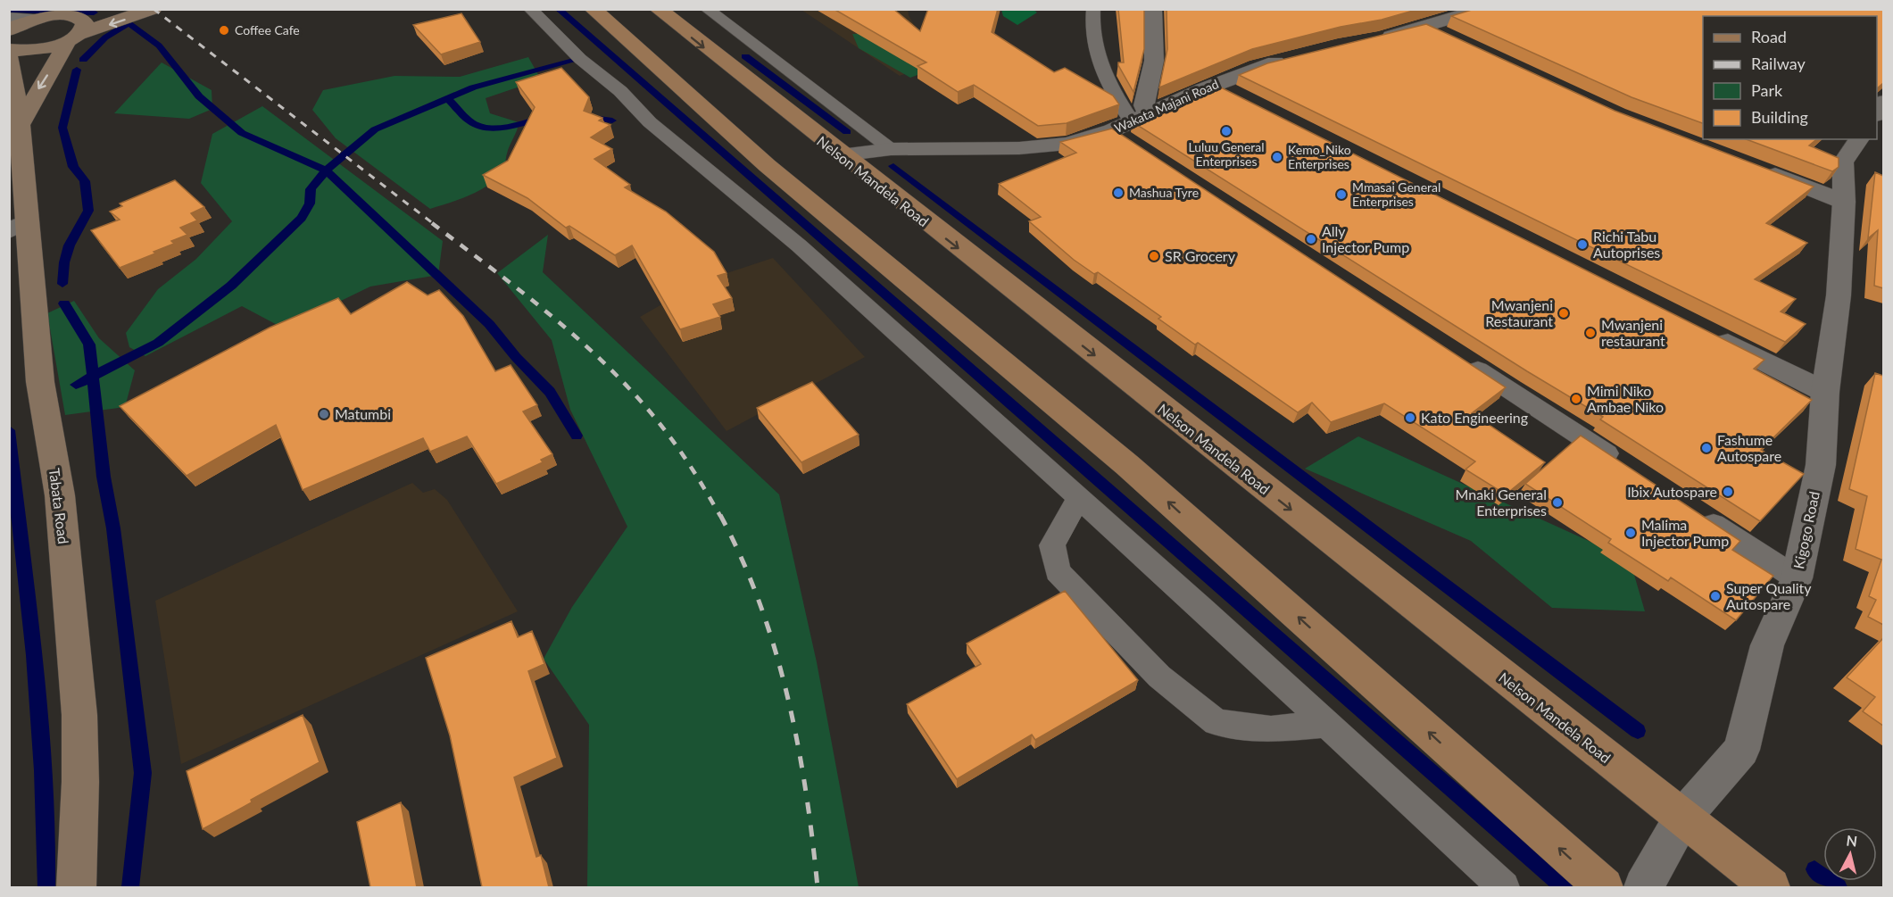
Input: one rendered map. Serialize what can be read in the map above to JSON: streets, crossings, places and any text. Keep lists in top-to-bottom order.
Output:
{
  "streets": {
    "main road": ["Nelson Mandela Road", "Tabata Road"],
    "street": ["Wakata Majani Road", "Kigogo Road"]
  },
  "crossings": [
    ["Wakata Majani Road", "Nelson Mandela Road"],
    ["Nelson Mandela Road", "Kigogo Road"]
  ],
  "places": [
    "Coffee Cafe",
    "Luluu General Enterprises",
    "Kemo_Niko Enterprises",
    "Mashua Tyre",
    "Mmasai General Enterprises",
    "Ally Injector Pump",
    "Richi Tabu Autoprises",
    "SR Grocery",
    "Mwanjeni Restaurant",
    "Mwanjeni restaurant",
    "Mimi Niko Ambae Niko",
    "Matumbi",
    "Kato Engineering",
    "Fashume Autospare",
    "Ibix Autospare",
    "Mnaki General Enterprises",
    "Malima Injector Pump",
    "Super Quality Autospare"
  ],
  "legend": [
    "Road",
    "Railway",
    "Park",
    "Building"
  ],
  "north": "top"
}
